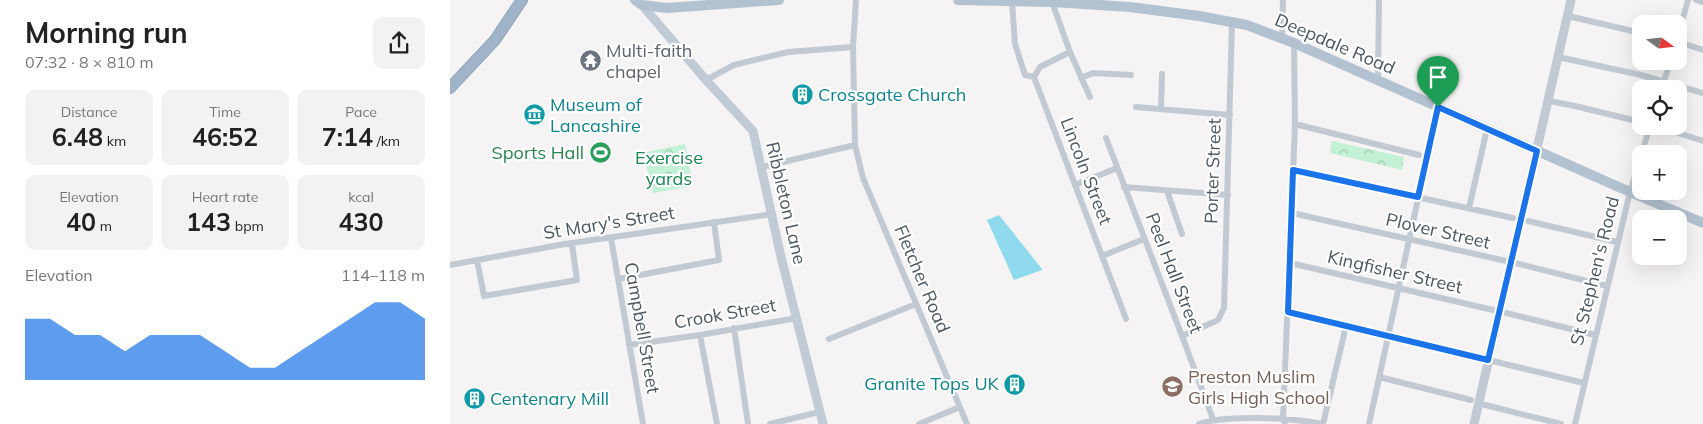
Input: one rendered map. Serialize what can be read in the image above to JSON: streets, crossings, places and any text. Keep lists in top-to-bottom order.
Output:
{
  "streets": {
    "main road": ["Deepdale Road", "Ribbleton Lane"],
    "street": [
      "Lincoln Street",
      "Porter Street",
      "St Mary's Street",
      "Plover Street",
      "St Stephen's Road",
      "Kingfisher Street",
      "Peel Hall Street",
      "Fletcher Road",
      "Crook Street",
      "Campbell Street"
    ]
  },
  "crossings": [
    ["Deepdale Road", "Lincoln Street"],
    ["Deepdale Road", "Porter Street"],
    ["Deepdale Road", "St Stephen's Road"],
    ["Porter Street", "Peel Hall Street"],
    ["Ribbleton Lane", "St Mary's Street"],
    ["Ribbleton Lane", "Crook Street"],
    ["St Mary's Street", "Campbell Street"],
    ["Plover Street", "St Stephen's Road"],
    ["Crook Street", "Campbell Street"]
  ],
  "parks": ["Exercise yards"],
  "places": {
    "temple": ["Multi-faith chapel"],
    "building": ["Crossgate Church", "Granite Tops UK", "Centenary Mill"],
    "museum": ["Museum of Lancashire"],
    "sports": ["Sports Hall"],
    "school or university": ["Preston Muslim Girls High School"]
  },
  "north": "right",
  "page": {
    "heading": ["Morning run", "07:32 · 8 × 810 m"],
    "map_buttons": ["+", "−"],
    "stats": [
      ["Distance", "6.48 km"],
      ["Time", "46:52"],
      ["Pace", "7:14 /km"],
      ["Elevation", "40 m"],
      ["Heart rate", "143 bpm"],
      ["kcal", "430"]
    ],
    "chart": ["Elevation", "114–118 m"]
  }
}
